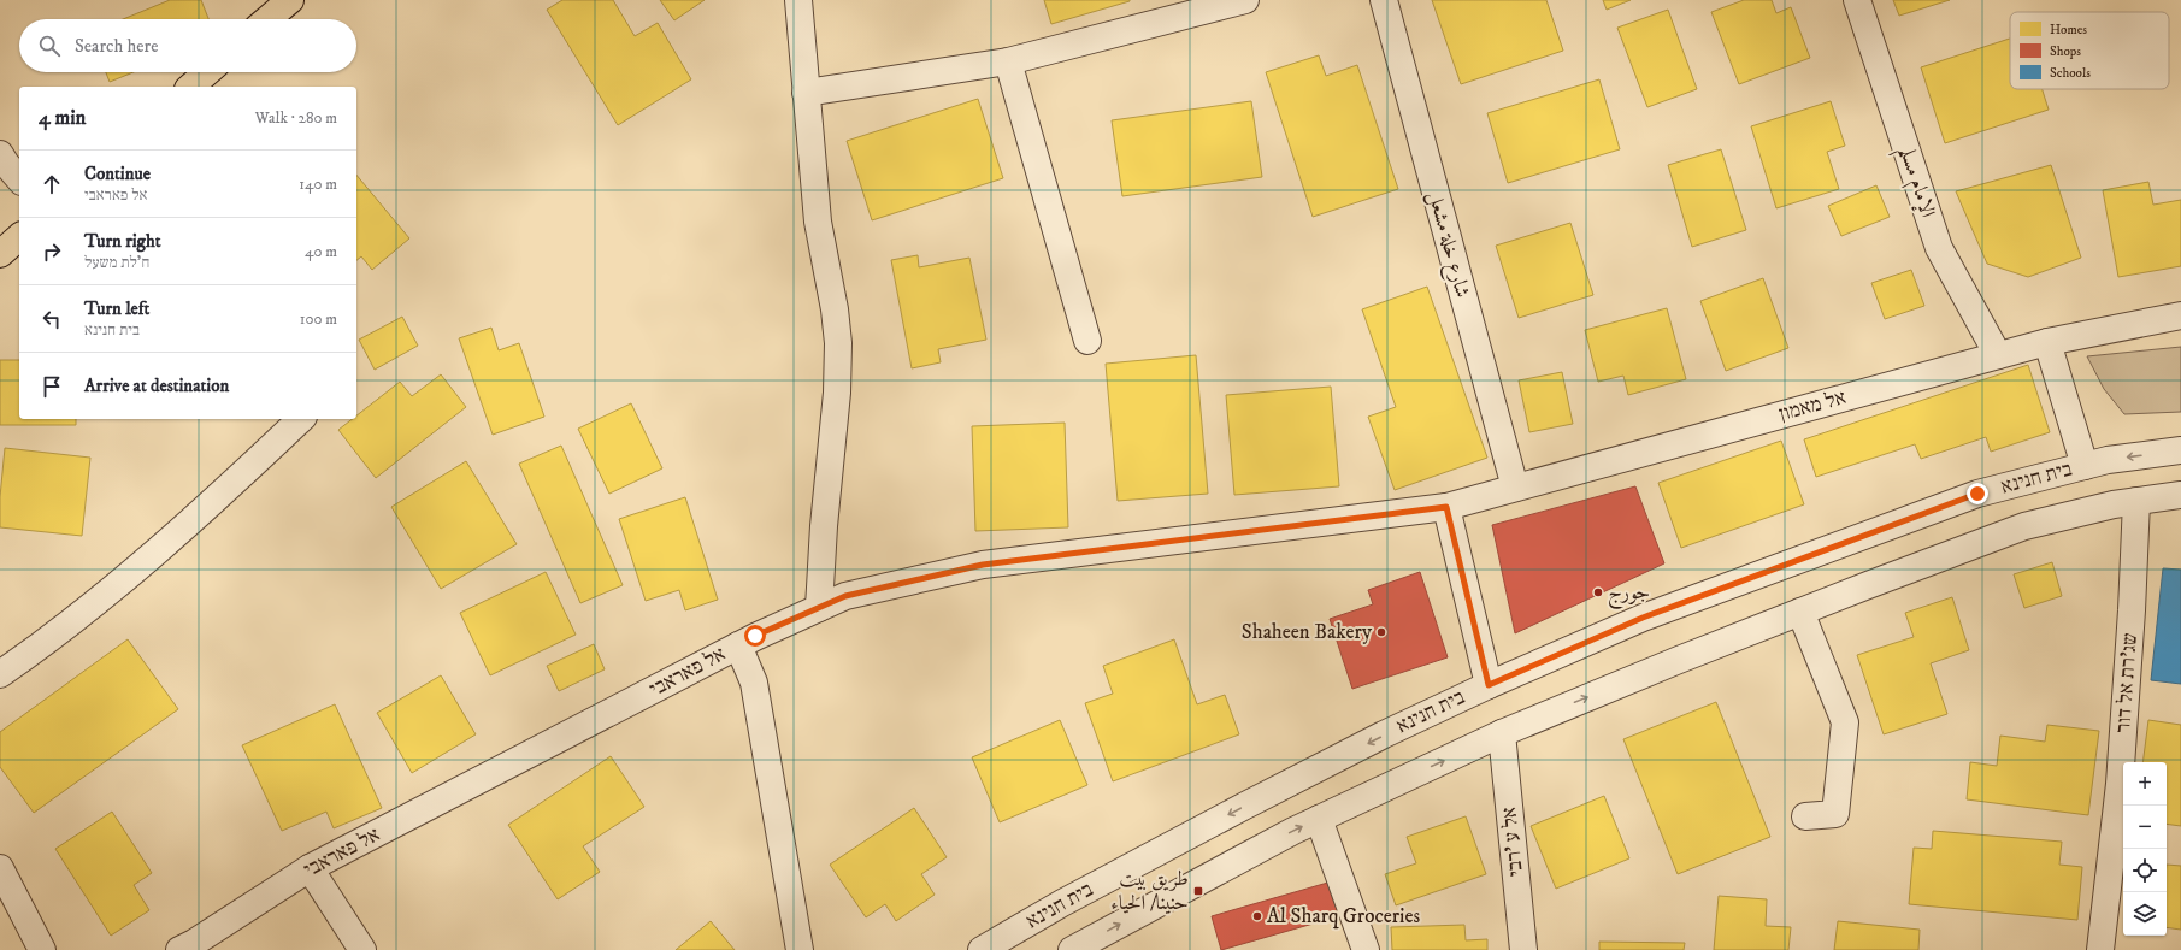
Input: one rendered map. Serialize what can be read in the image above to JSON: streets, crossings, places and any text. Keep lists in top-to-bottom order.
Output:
{
  "streets": {
    "street": [
      "الإمام مسلم",
      "شارع خلة مشعل",
      "אל מאמון",
      "בית חנינא",
      "אל פאראבי",
      "שג'רת אל דור",
      "אל ע 'רבי"
    ]
  },
  "crossings": [
    ["الإمام مسلم", "אל מאמון"],
    ["شارع خلة مشعل", "אל מאמון"],
    ["אל מאמון", "אל פאראבי"]
  ],
  "places": {
    "other": ["جورج", "Shaheen Bakery", "Al Sharq Groceries"],
    "transit": ["طريق بيت حنينا/ الحياء"]
  },
  "legend": ["Homes", "Shops", "Schools"],
  "page": {
    "search": "Search here",
    "heading": ["4 min", "Walk · 280 m"],
    "list": [
      ["Continue", "אל פאראבי", "140 m"],
      ["Turn right", "ח'לת משעל", "40 m"],
      ["Turn left", "בית חנינא", "100 m"],
      "Arrive at destination"
    ],
    "map_buttons": ["+", "−"]
  }
}
